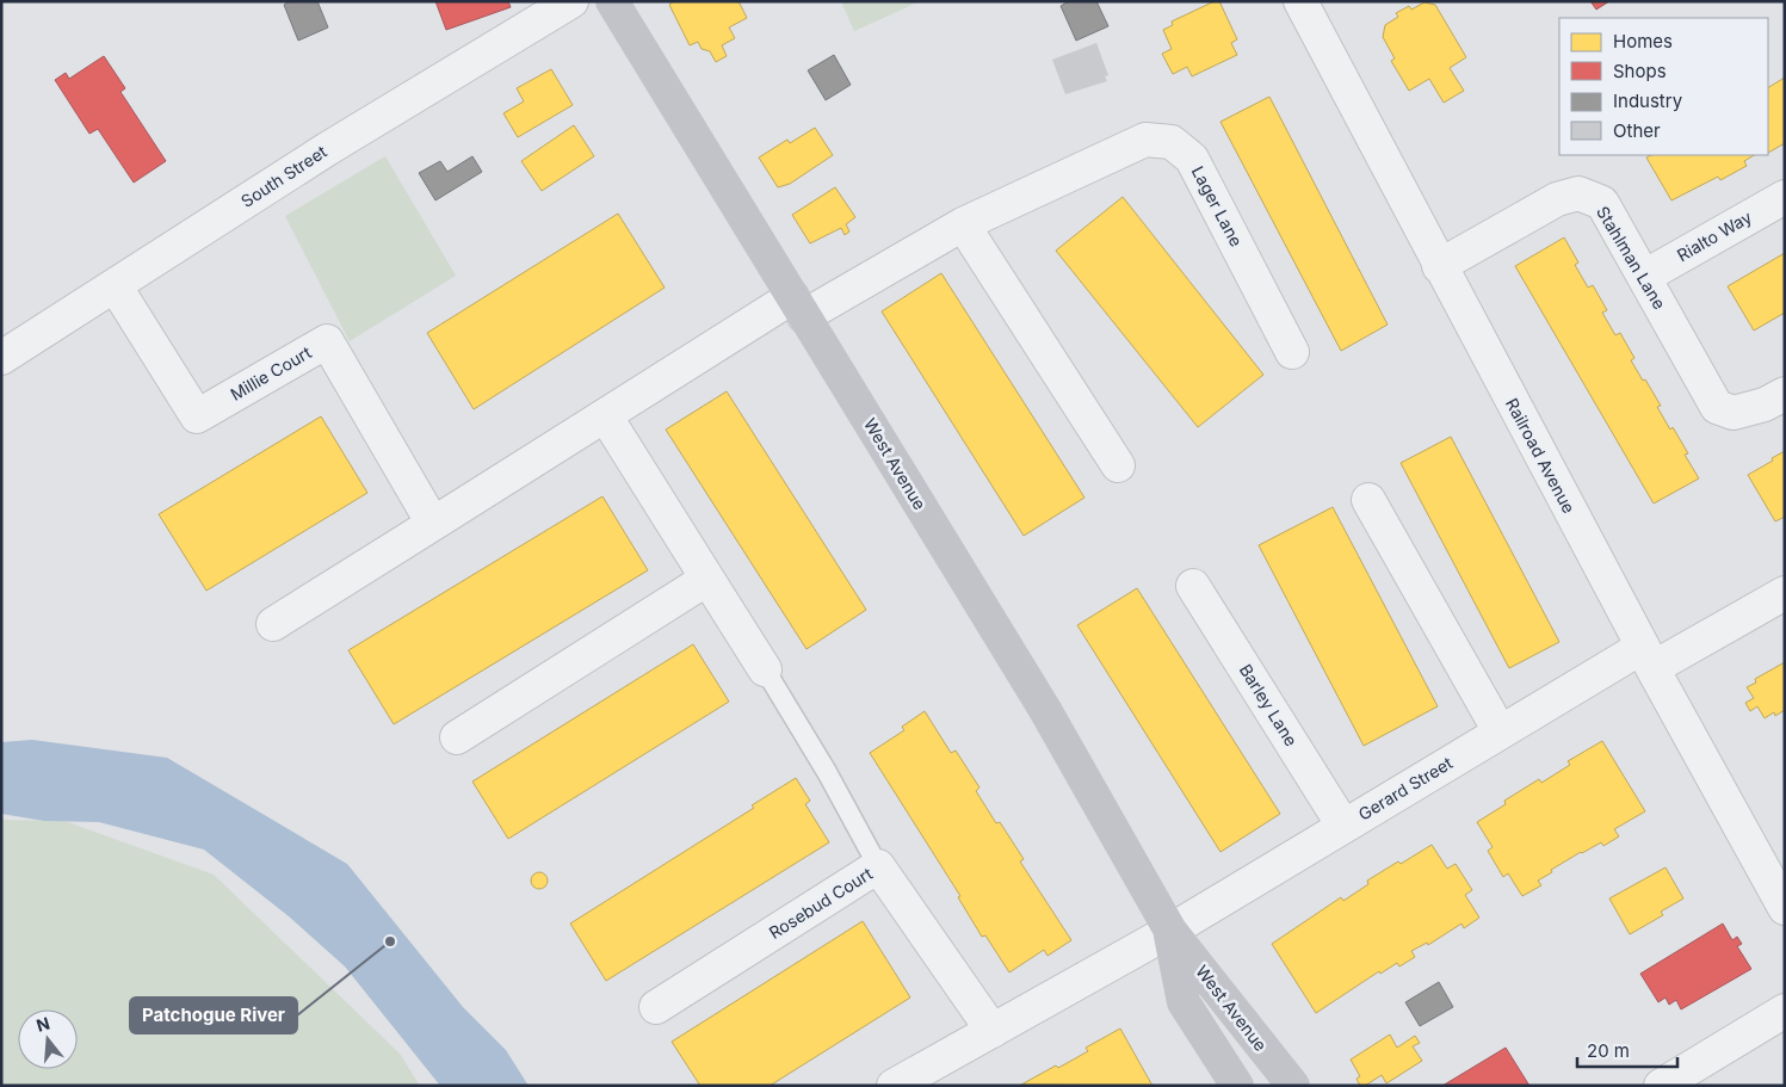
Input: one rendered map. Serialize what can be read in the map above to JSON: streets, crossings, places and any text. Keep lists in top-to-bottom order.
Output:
{
  "streets": {
    "main road": ["West Avenue"],
    "street": [
      "South Street",
      "Lager Lane",
      "Rialto Way",
      "Stahlman Lane",
      "Millie Court",
      "Railroad Avenue",
      "Barley Lane",
      "Gerard Street",
      "Rosebud Court"
    ]
  },
  "crossings": [
    ["South Street", "Millie Court"],
    ["Lager Lane", "West Avenue"],
    ["Rialto Way", "Stahlman Lane"],
    ["Stahlman Lane", "Railroad Avenue"],
    ["Railroad Avenue", "Gerard Street"],
    ["West Avenue", "Gerard Street"],
    ["Barley Lane", "Gerard Street"]
  ],
  "places": ["Patchogue River"],
  "legend": [
    "Homes",
    "Shops",
    "Industry",
    "Other"
  ],
  "scale_bar": "20 m",
  "north": "top"
}
